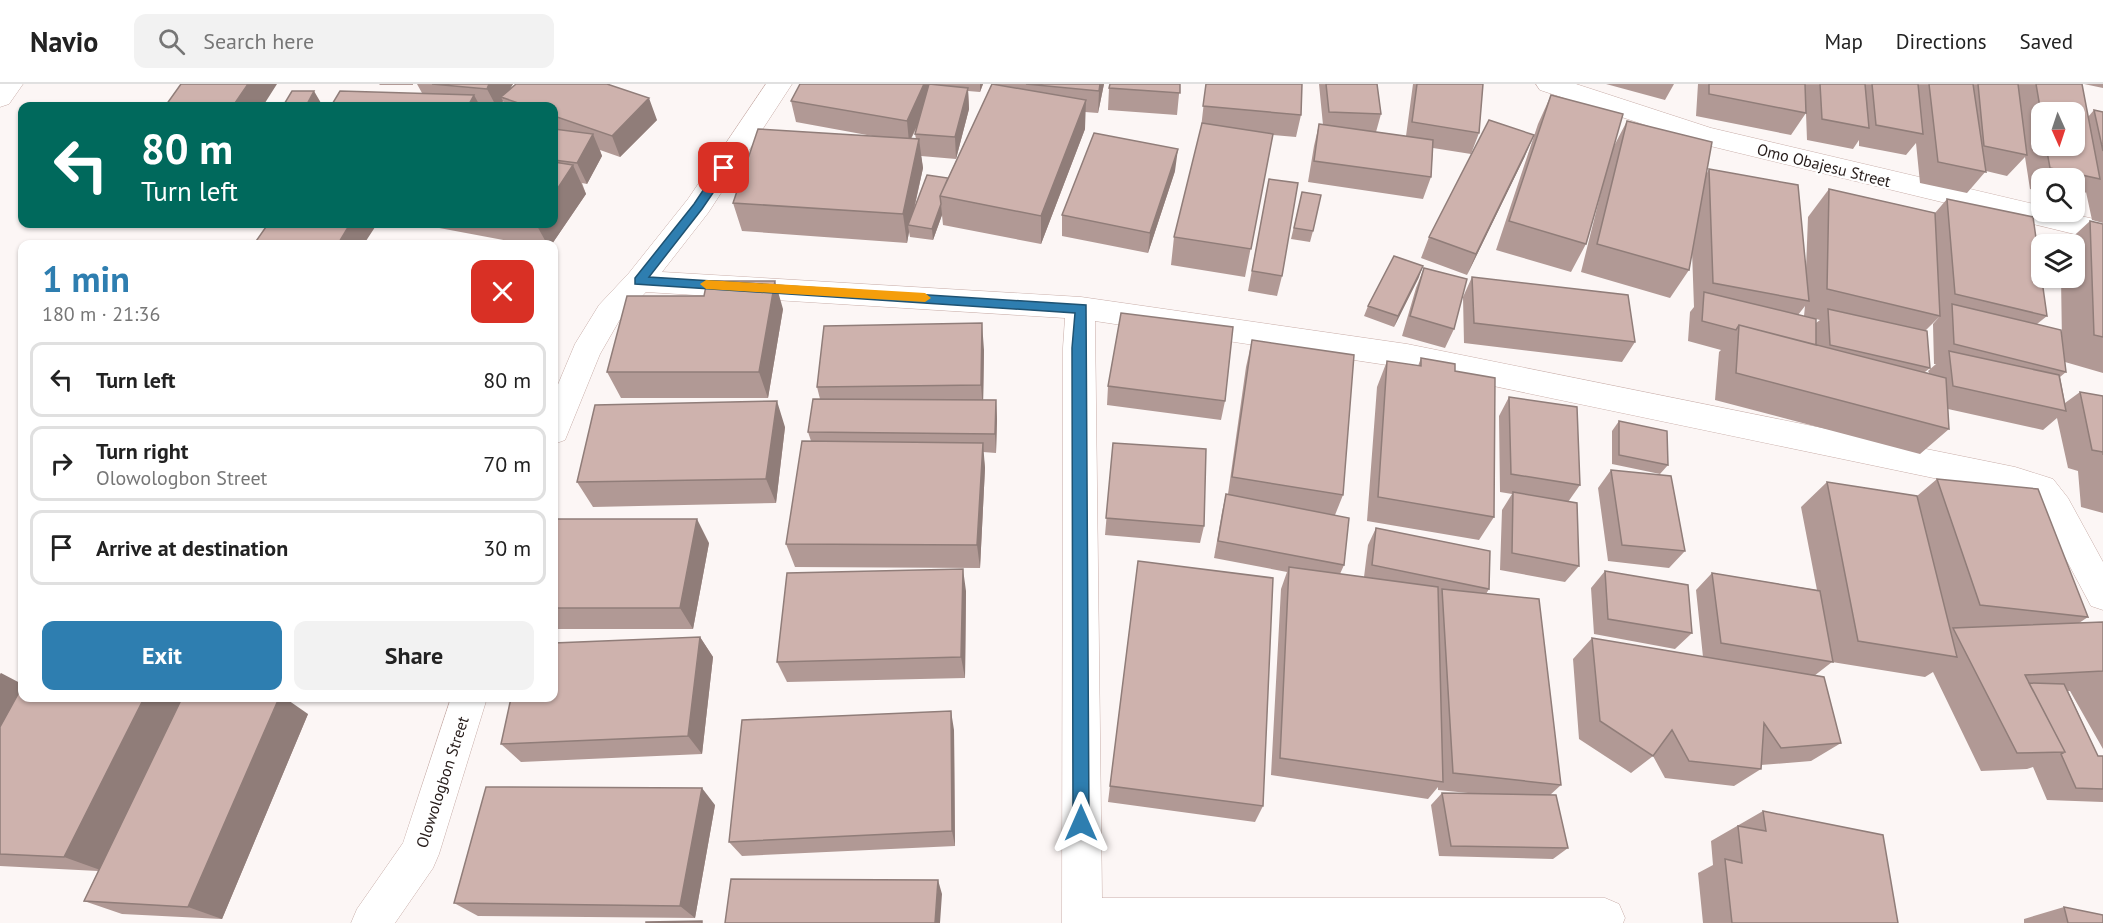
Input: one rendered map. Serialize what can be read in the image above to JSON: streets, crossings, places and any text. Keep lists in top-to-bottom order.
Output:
{
  "streets": {
    "street": ["Omo Obajesu Street", "Olowologbon Street"]
  },
  "north": "bottom",
  "page": {
    "header": "Navio",
    "search": "Search here",
    "nav": ["Map", "Directions", "Saved"],
    "turn": ["80 m", "Turn left"],
    "heading": ["1 min", "180 m · 21:36"],
    "list": [
      {
        "name": "Turn left",
        "value": "80 m"
      },
      {
        "name": "Turn right",
        "note": "Olowologbon Street",
        "value": "70 m"
      },
      {
        "name": "Arrive at destination",
        "value": "30 m"
      }
    ],
    "buttons": ["Exit", "Share"]
  }
}
